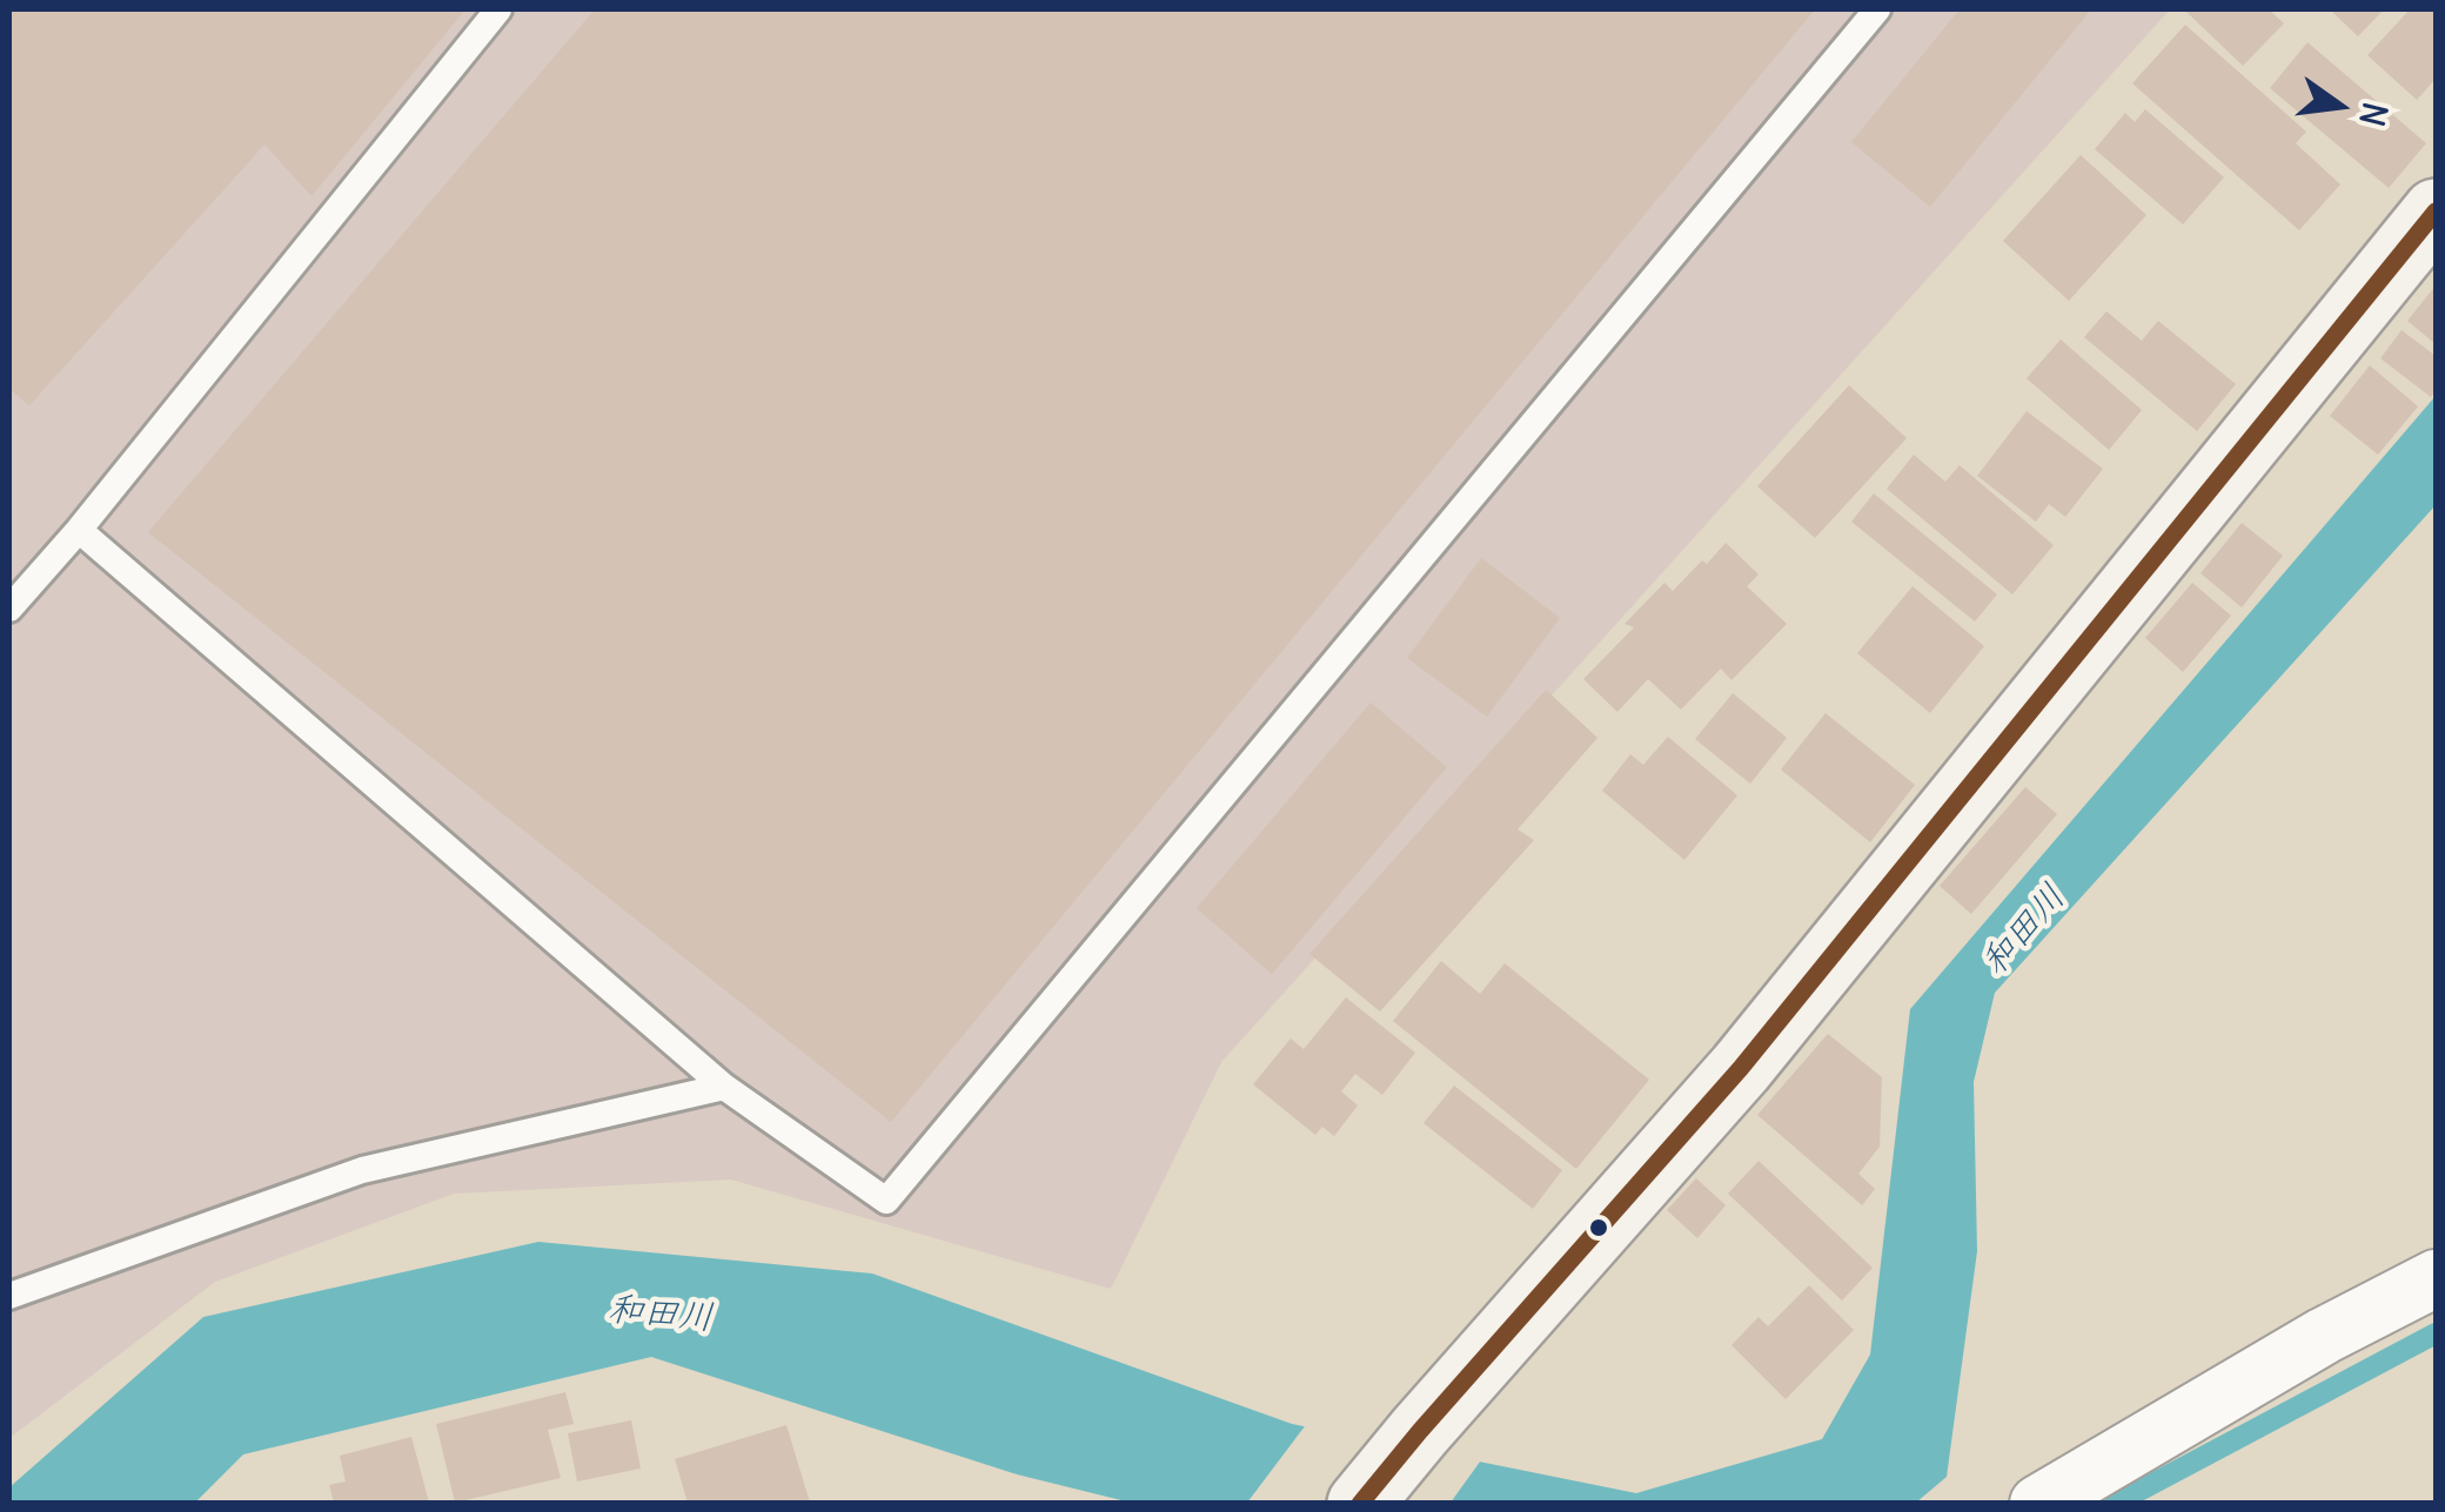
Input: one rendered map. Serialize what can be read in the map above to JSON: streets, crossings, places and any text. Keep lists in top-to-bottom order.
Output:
{
  "water": ["和田川"],
  "north": "right"
}
